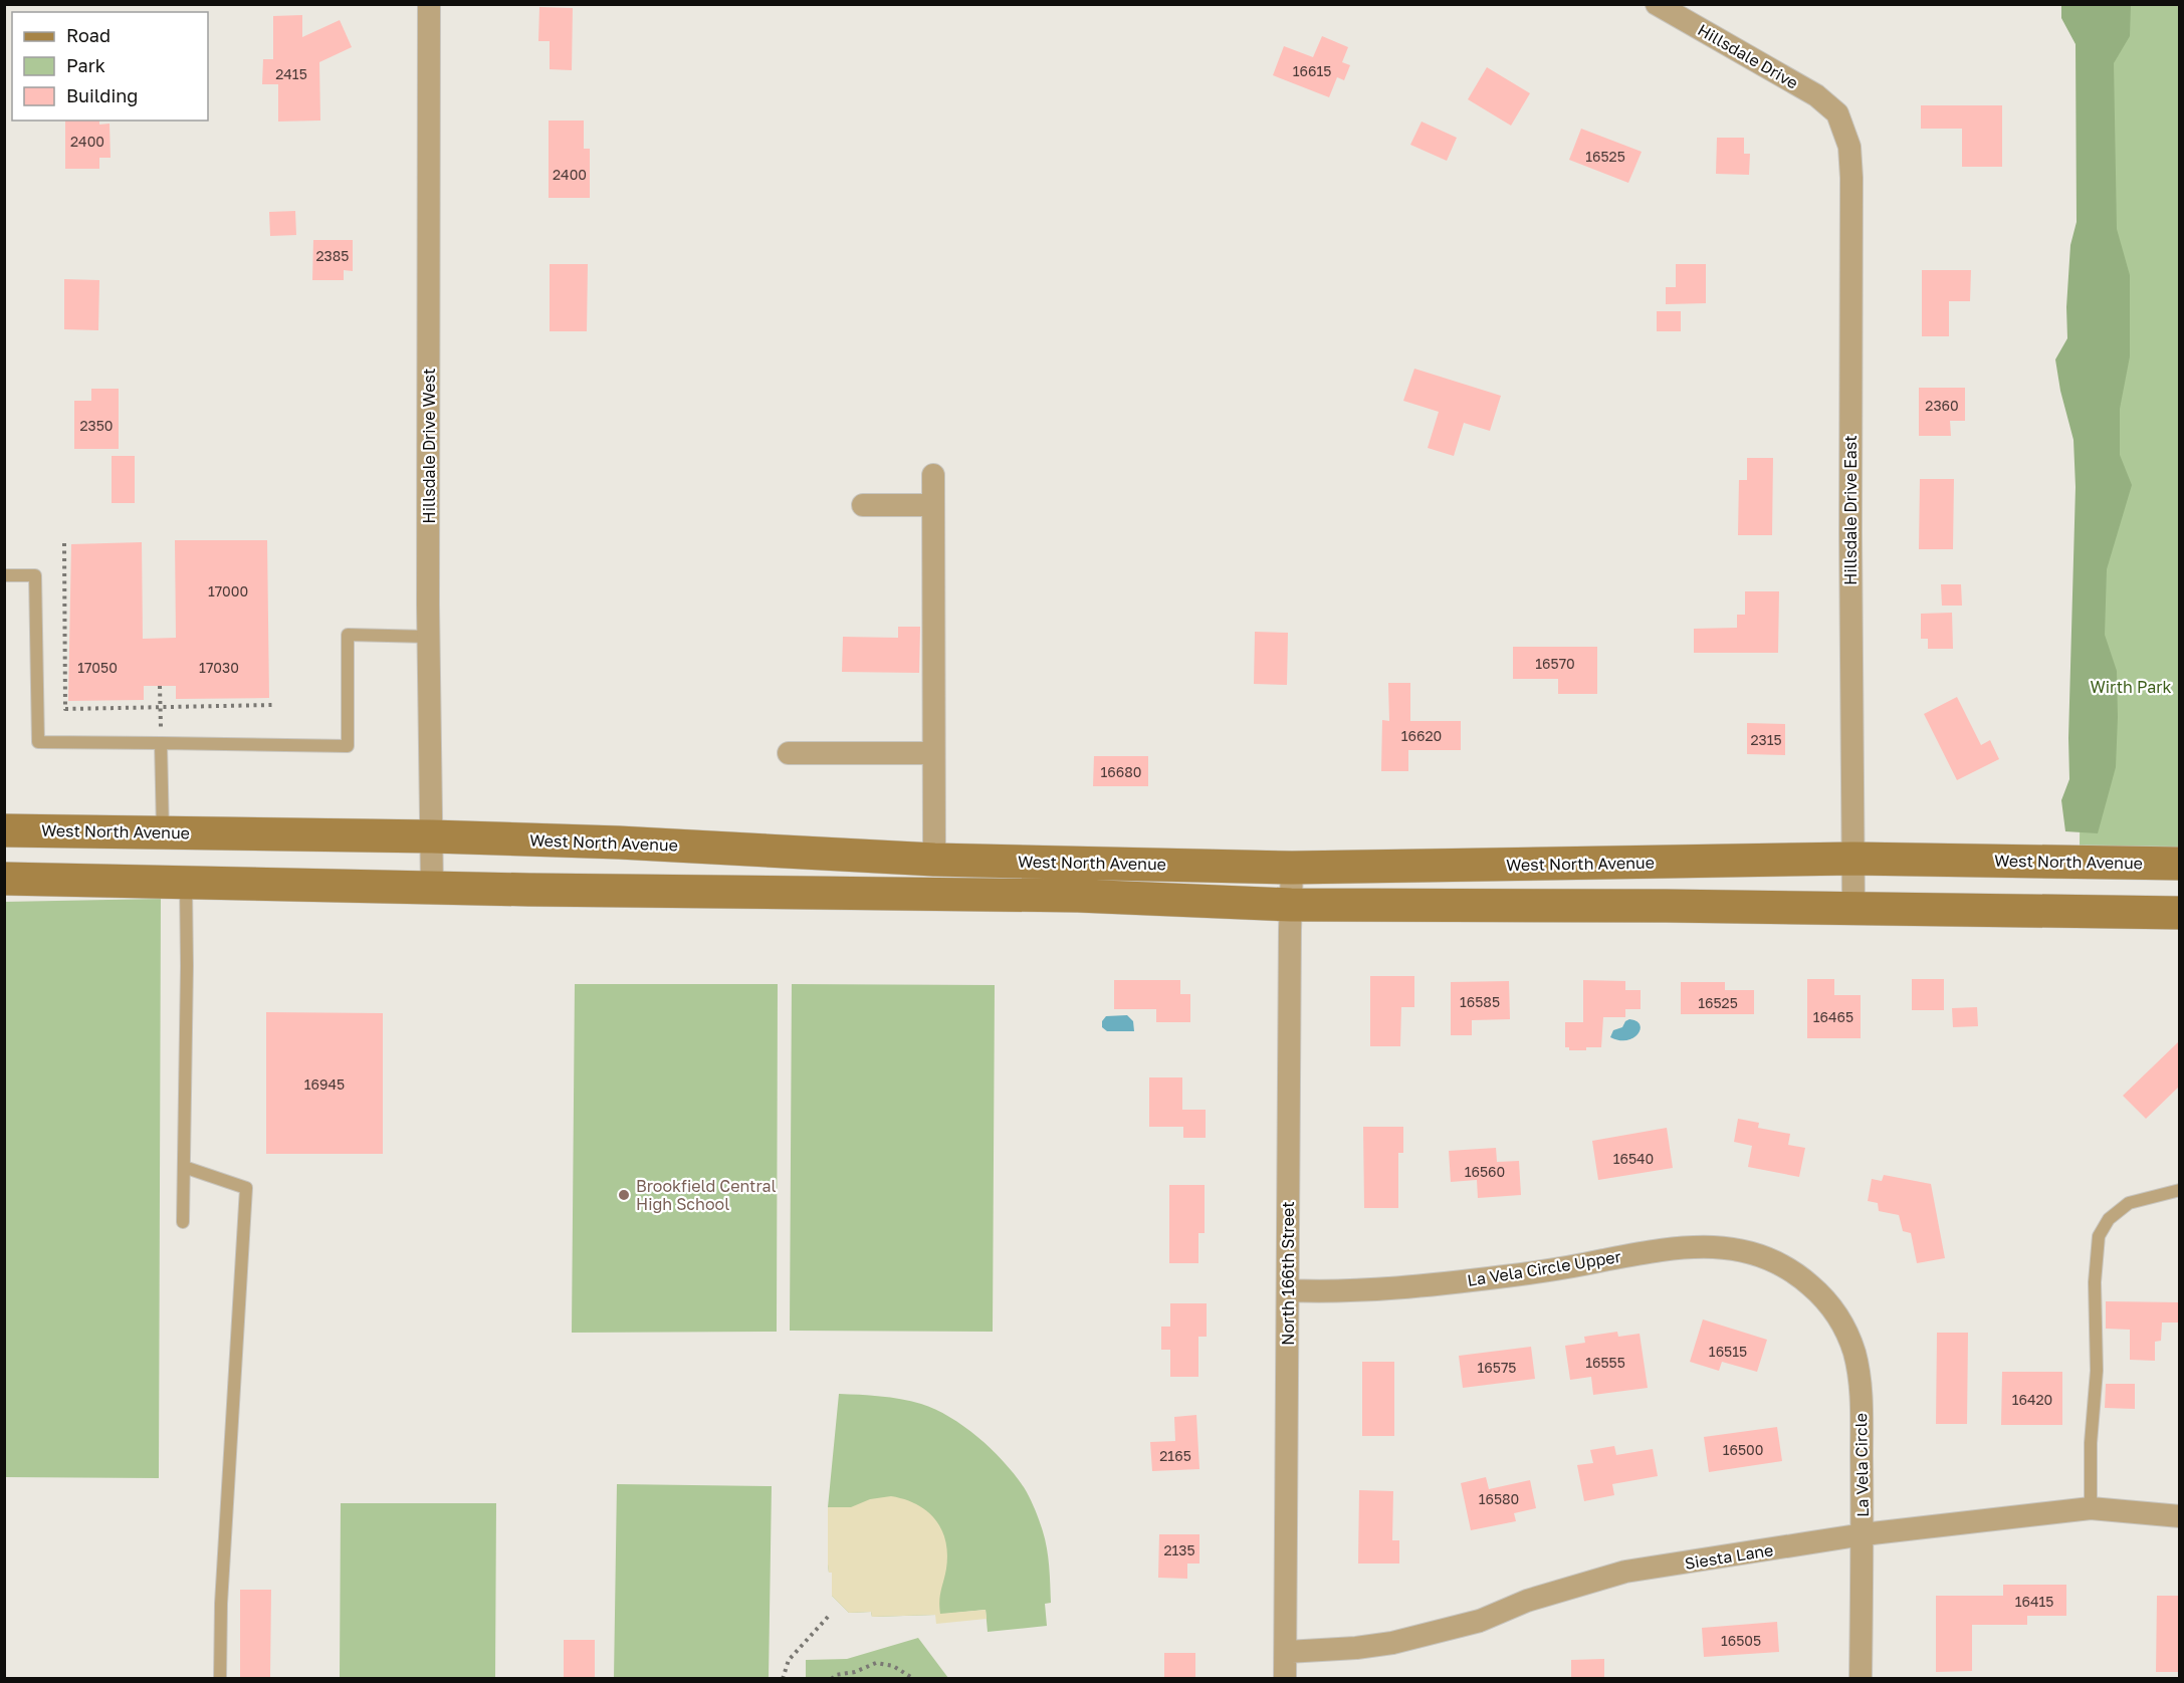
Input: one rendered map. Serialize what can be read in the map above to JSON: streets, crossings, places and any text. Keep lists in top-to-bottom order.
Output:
{
  "streets": {
    "main road": ["West North Avenue"],
    "street": [
      "Hillsdale Drive",
      "Hillsdale Drive West",
      "Hillsdale Drive East",
      "La Vela Circle Upper",
      "North 166th Street",
      "La Vela Circle",
      "Siesta Lane"
    ]
  },
  "crossings": [
    ["Hillsdale Drive", "Hillsdale Drive East"],
    ["Hillsdale Drive West", "West North Avenue"],
    ["Hillsdale Drive East", "West North Avenue"],
    ["West North Avenue", "North 166th Street"],
    ["La Vela Circle Upper", "North 166th Street"],
    ["La Vela Circle Upper", "La Vela Circle"],
    ["North 166th Street", "Siesta Lane"],
    ["La Vela Circle", "Siesta Lane"]
  ],
  "parks": ["Wirth Park"],
  "places": ["Brookfield Central High School"],
  "house_numbers": [
    "16615",
    "2415",
    "2400",
    "16525",
    "2400",
    "2385",
    "2360",
    "2350",
    "17000",
    "16570",
    "17050",
    "17030",
    "16620",
    "2315",
    "16680",
    "16585",
    "16525",
    "16465",
    "16945",
    "16540",
    "16560",
    "16515",
    "16555",
    "16575",
    "16420",
    "16500",
    "2165",
    "16580",
    "2135",
    "16415",
    "16505"
  ],
  "legend": ["Road", "Park", "Building"]
}
